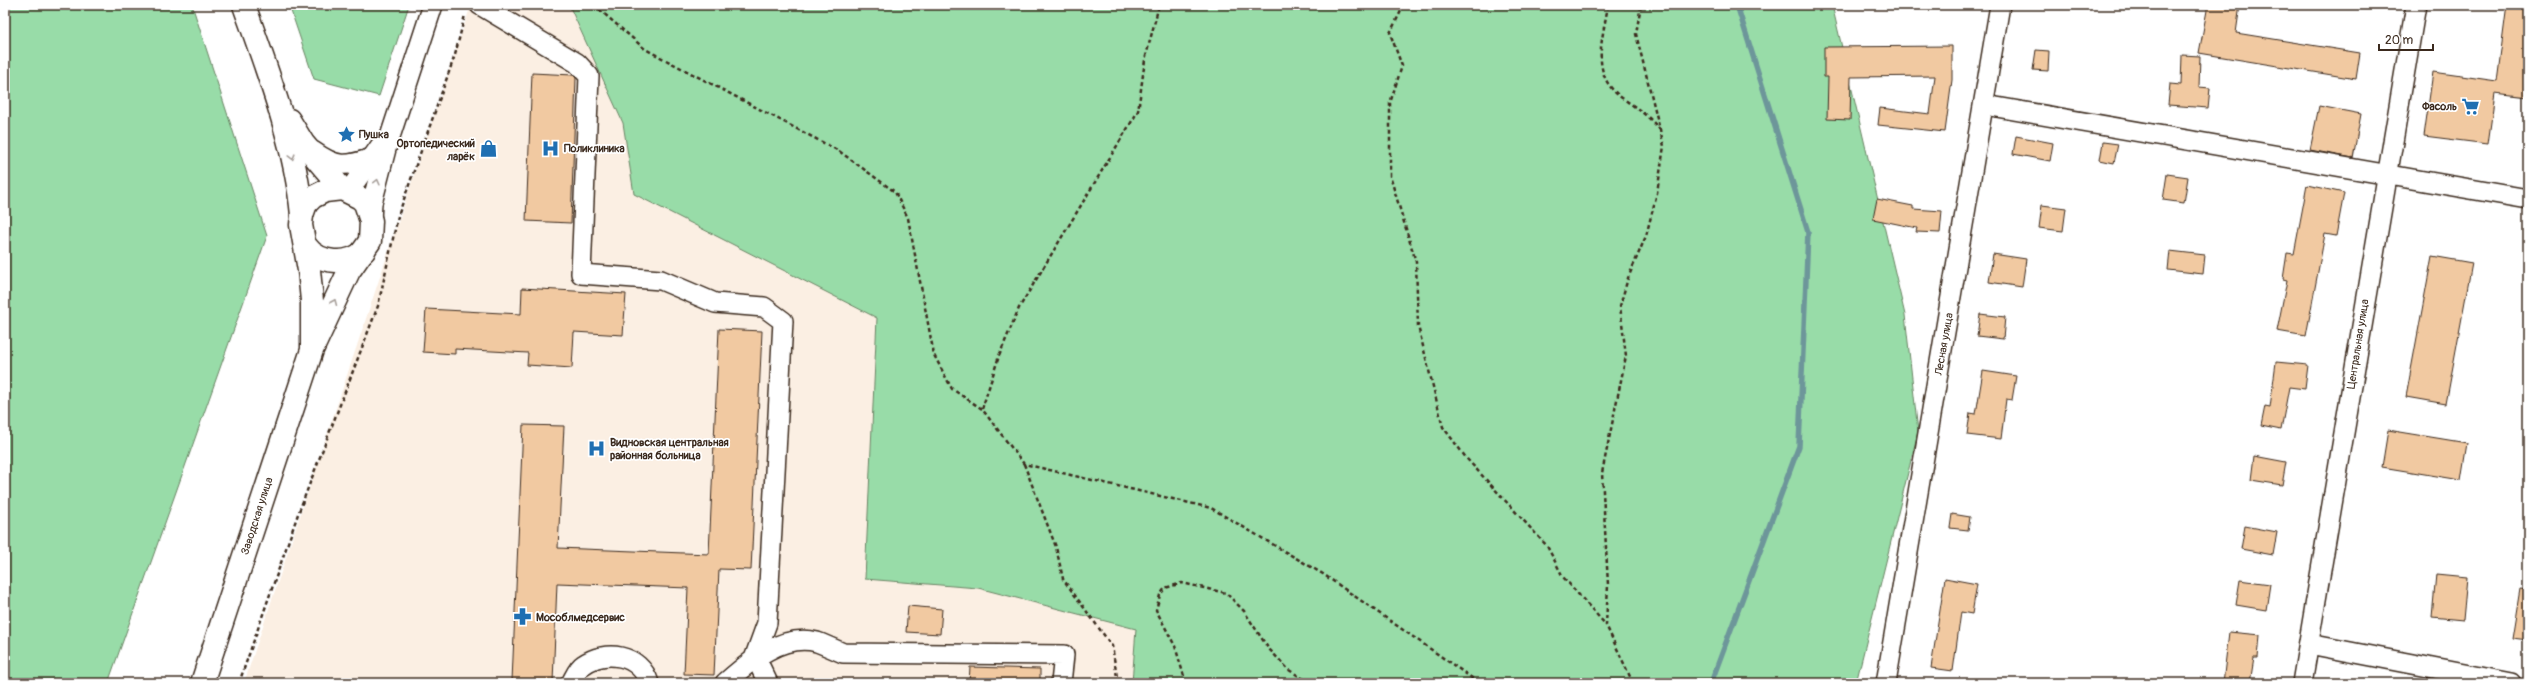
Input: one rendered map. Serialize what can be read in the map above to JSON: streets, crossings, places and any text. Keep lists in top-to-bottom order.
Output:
{
  "streets": {
    "main road": ["Заводская улица"],
    "street": ["Лесная улица", "Центральная улица"]
  },
  "places": {
    "supermarket": ["Фасоль"],
    "place": ["Пушка"],
    "hospital": ["Поликлиника", "Видновская центральная районная больница"],
    "shop": ["Ортопедический ларёк"],
    "pharmacy": ["Мособлмедсервис"]
  },
  "scale_bar": "20 m"
}
